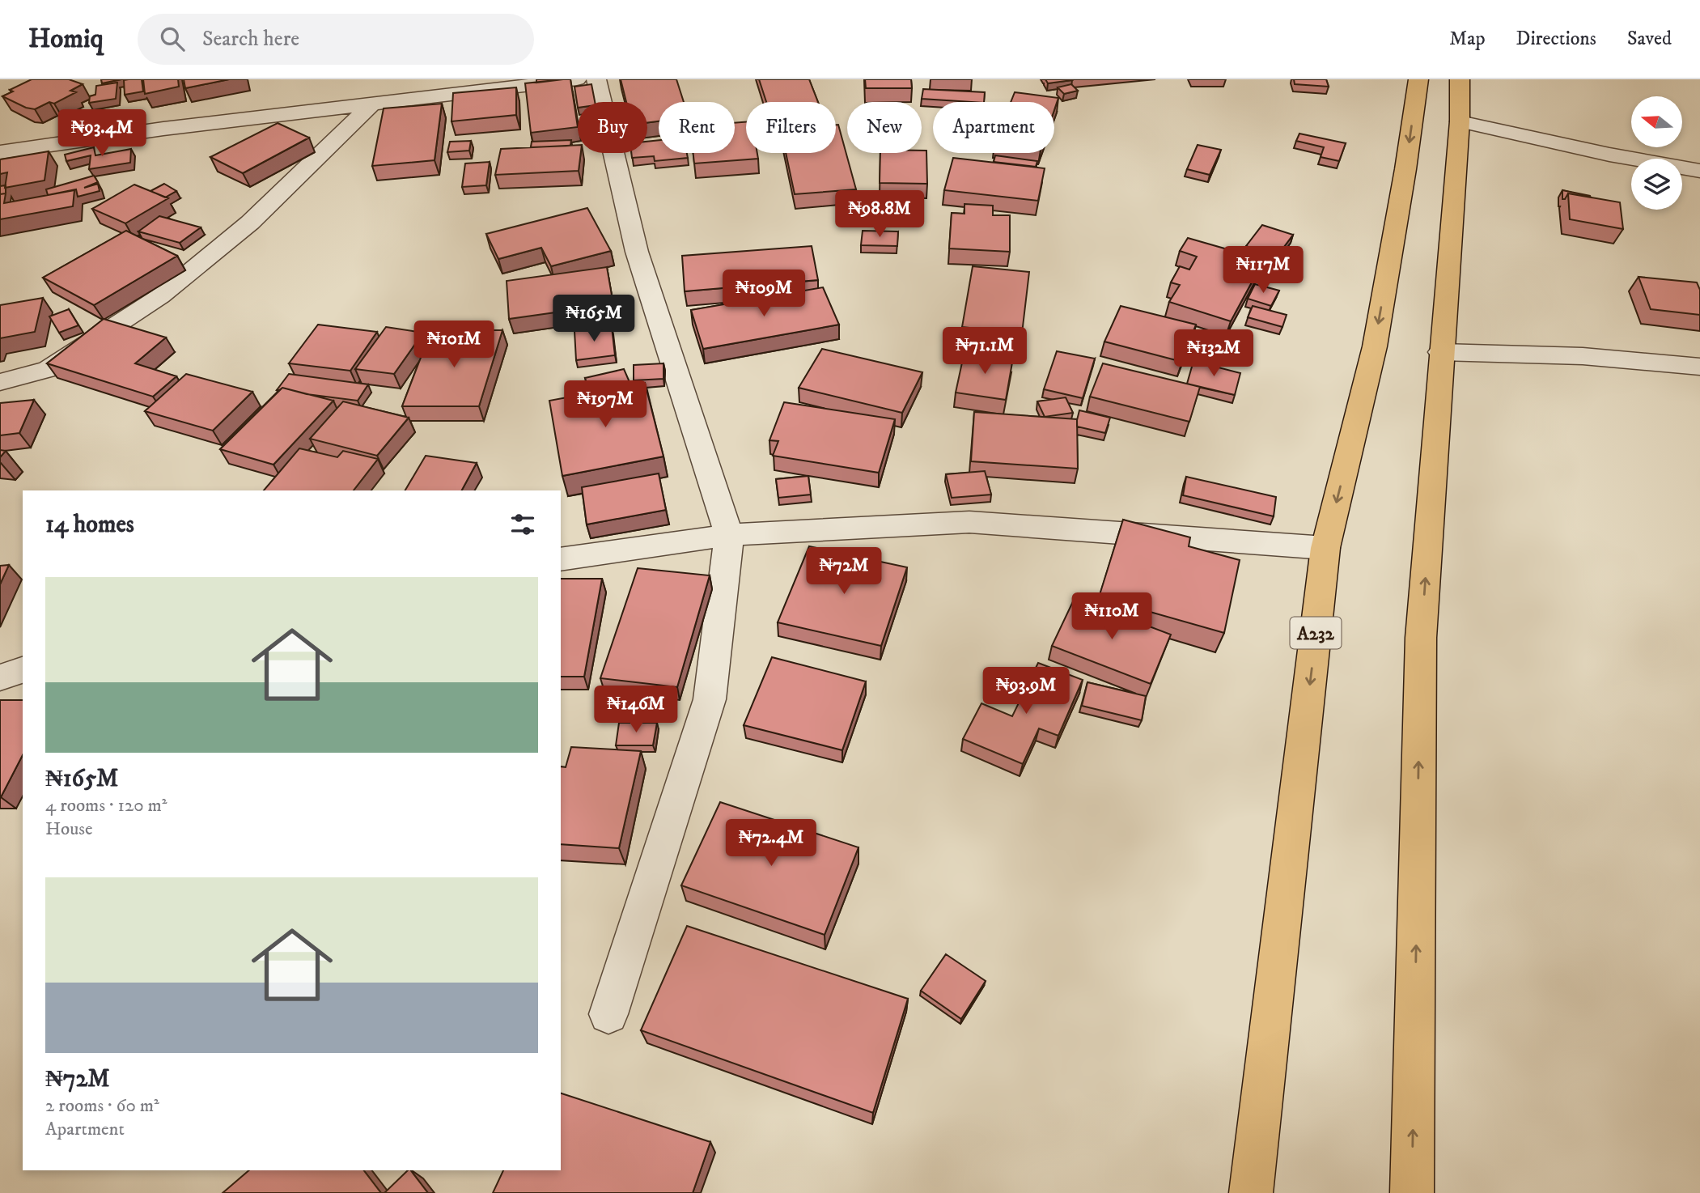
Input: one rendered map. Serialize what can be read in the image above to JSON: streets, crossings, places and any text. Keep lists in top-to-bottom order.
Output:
{
  "streets": {
    "highway": ["A232"]
  },
  "north": "left",
  "page": {
    "header": "Homiq",
    "search": "Search here",
    "nav": ["Map", "Directions", "Saved"],
    "chip": [
      "Buy",
      "Rent",
      "Filters",
      "New",
      "Apartment"
    ],
    "price": [
      "₦93.4M",
      "₦98.8M",
      "₦117M",
      "₦109M",
      "₦165M",
      "₦101M",
      "₦71.1M",
      "₦132M",
      "₦197M",
      "₦72M",
      "₦110M",
      "₦93.9M",
      "₦146M",
      "₦72.4M"
    ],
    "heading": "14 homes",
    "list": [
      {
        "name": "₦165M",
        "note": "4 rooms · 120 m² · House"
      },
      {
        "name": "₦72M",
        "note": "2 rooms · 60 m² · Apartment"
      }
    ]
  }
}
